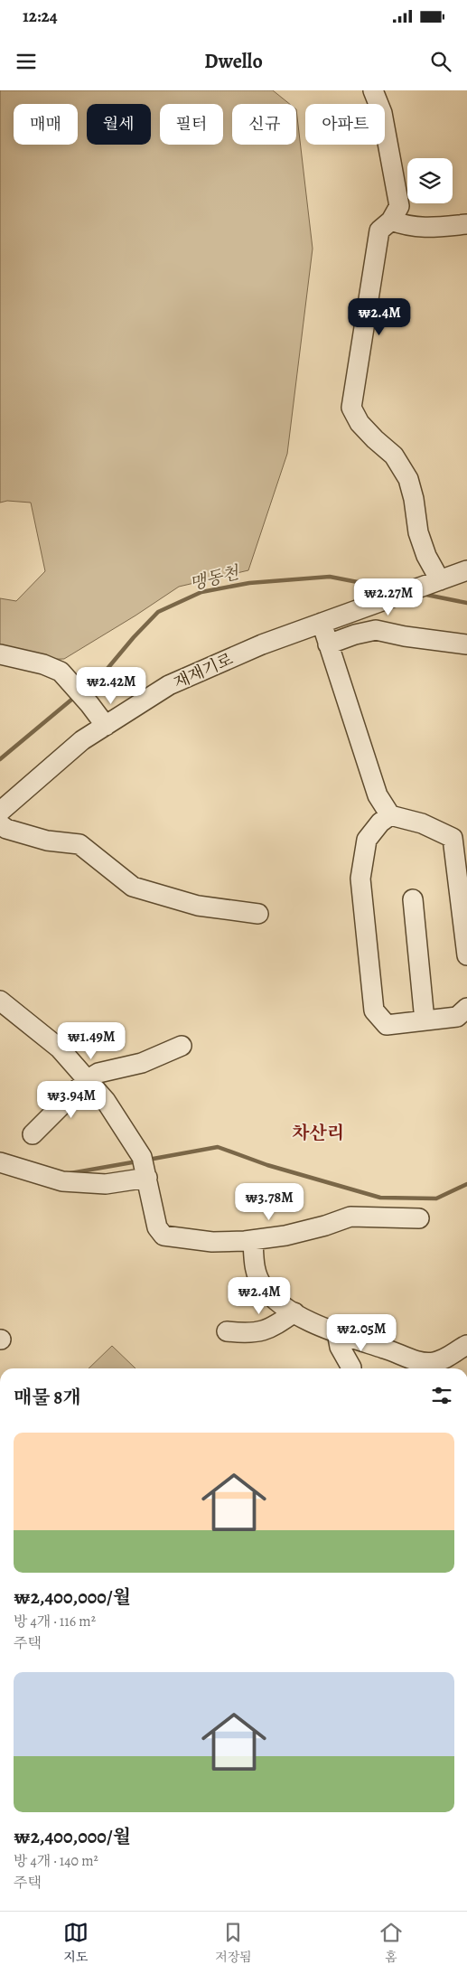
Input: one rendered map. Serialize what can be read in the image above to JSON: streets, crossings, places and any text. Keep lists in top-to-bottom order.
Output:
{
  "streets": {
    "street": ["재재기로"]
  },
  "districts": ["차산리"],
  "water": ["맹동천"],
  "page": {
    "status": "12:24",
    "header": "Dwello",
    "chip": [
      "매매",
      "월세",
      "필터",
      "신규",
      "아파트"
    ],
    "price": [
      "₩2.4M",
      "₩2.27M",
      "₩2.42M",
      "₩1.49M",
      "₩3.94M",
      "₩3.78M",
      "₩2.4M",
      "₩2.05M"
    ],
    "heading": "매물 8개",
    "list": [
      {
        "name": "₩2,400,000/월",
        "note": "방 4개 · 116 m² · 주택"
      },
      {
        "name": "₩2,400,000/월",
        "note": "방 4개 · 140 m² · 주택"
      }
    ],
    "tabs": ["지도", "저장됨", "홈"]
  }
}
